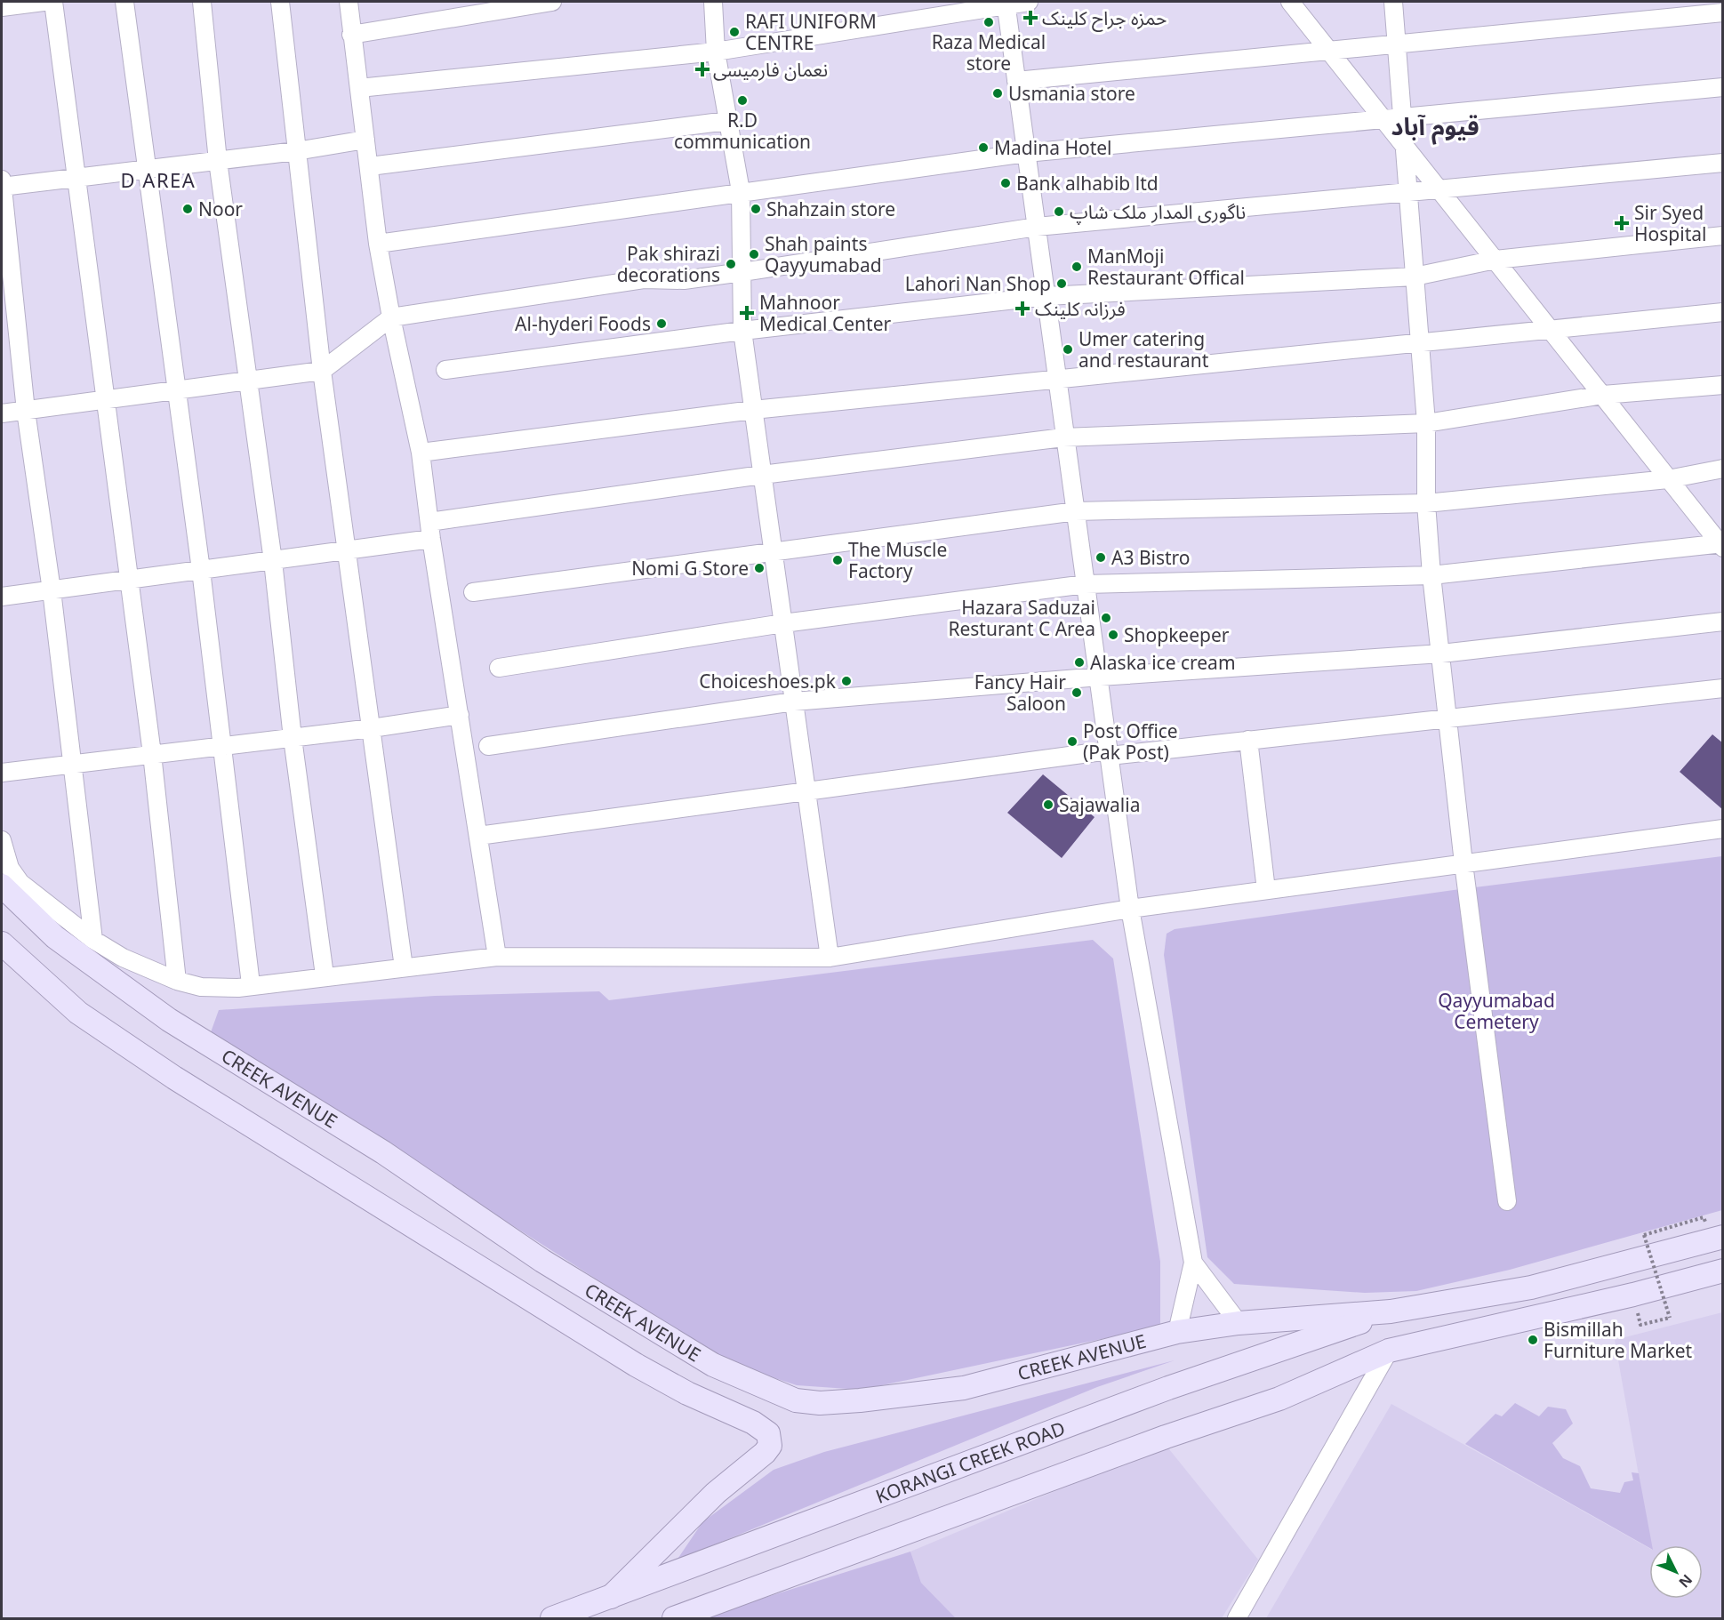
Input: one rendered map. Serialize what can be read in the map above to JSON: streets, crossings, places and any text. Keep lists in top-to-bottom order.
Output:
{
  "streets": {
    "main road": ["CREEK AVENUE", "KORANGI CREEK ROAD"]
  },
  "crossings": [
    ["CREEK AVENUE", "KORANGI CREEK ROAD"]
  ],
  "districts": ["قیوم آباد", "D AREA"],
  "parks": ["Qayyumabad Cemetery"],
  "places": {
    "health": [
      "حمزہ جراح کلینک",
      "نعمان فارمیسی",
      "Sir Syed Hospital",
      "فرزانہ کلینک",
      "Mahnoor Medical Center"
    ],
    "other": [
      "Raza Medical store",
      "RAFI UNIFORM CENTRE",
      "Usmania store",
      "R.D communication",
      "Madina Hotel",
      "Bank alhabib ltd",
      "Noor",
      "Shahzain store",
      "ناگوری المدار ملک شاپ",
      "Shah paints Qayyumabad",
      "Pak shirazi decorations",
      "ManMoji Restaurant Offical",
      "Lahori Nan Shop",
      "Al-hyderi Foods",
      "Umer catering and restaurant",
      "A3 Bistro",
      "The Muscle Factory",
      "Nomi G Store",
      "Hazara Saduzai Resturant C Area",
      "Shopkeeper",
      "Alaska ice cream",
      "Choiceshoes.pk",
      "Fancy Hair Saloon",
      "Post Office (Pak Post)",
      "Sajawalia",
      "Bismillah Furniture Market"
    ]
  },
  "north": "bottom right"
}
